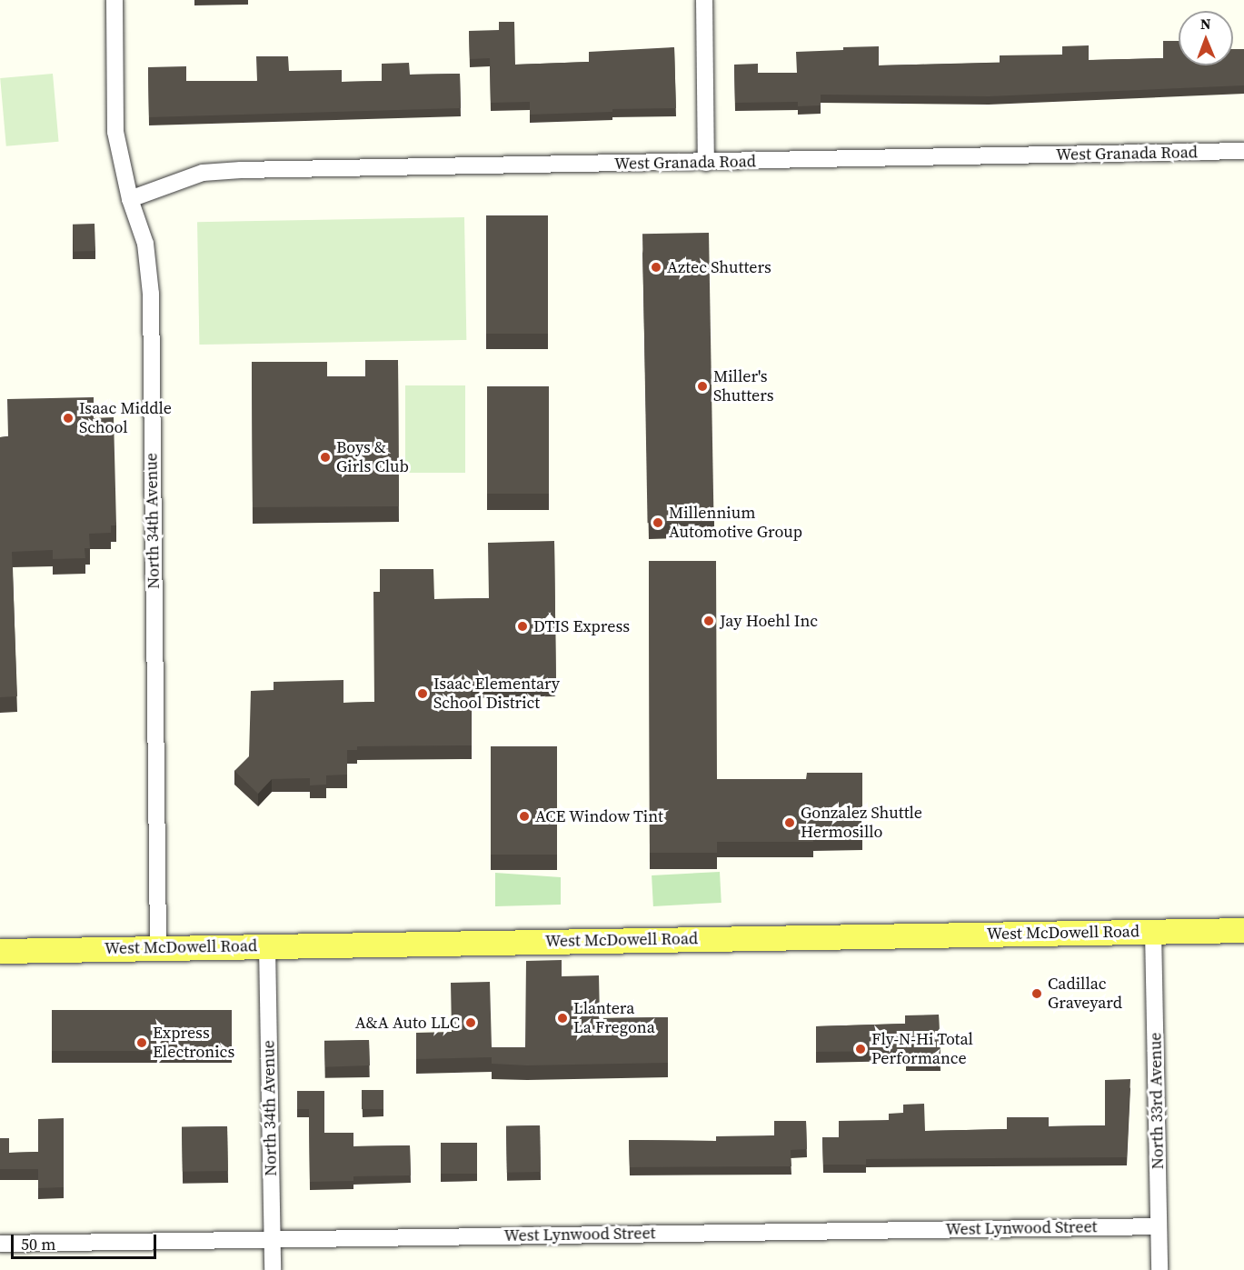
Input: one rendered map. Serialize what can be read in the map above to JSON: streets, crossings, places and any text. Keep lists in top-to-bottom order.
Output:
{
  "streets": {
    "main road": ["West McDowell Road"],
    "street": [
      "West Granada Road",
      "North 34th Avenue",
      "North 33rd Avenue",
      "West Lynwood Street"
    ]
  },
  "crossings": [
    ["West Granada Road", "North 34th Avenue"],
    ["North 34th Avenue", "West McDowell Road"],
    ["North 34th Avenue", "West Lynwood Street"],
    ["West McDowell Road", "North 33rd Avenue"],
    ["North 33rd Avenue", "West Lynwood Street"]
  ],
  "places": [
    "Aztec Shutters",
    "Miller's Shutters",
    "Isaac Middle School",
    "Boys & Girls Club",
    "Millennium Automotive Group",
    "Jay Hoehl Inc",
    "DTIS Express",
    "Isaac Elementary School District",
    "ACE Window Tint",
    "Gonzalez Shuttle Hermosillo",
    "Cadillac Graveyard",
    "Llantera La Fregona",
    "A&A Auto LLC",
    "Express Electronics",
    "Fly-N-Hi Total Performance"
  ],
  "scale_bar": "50 m",
  "north": "top"
}
